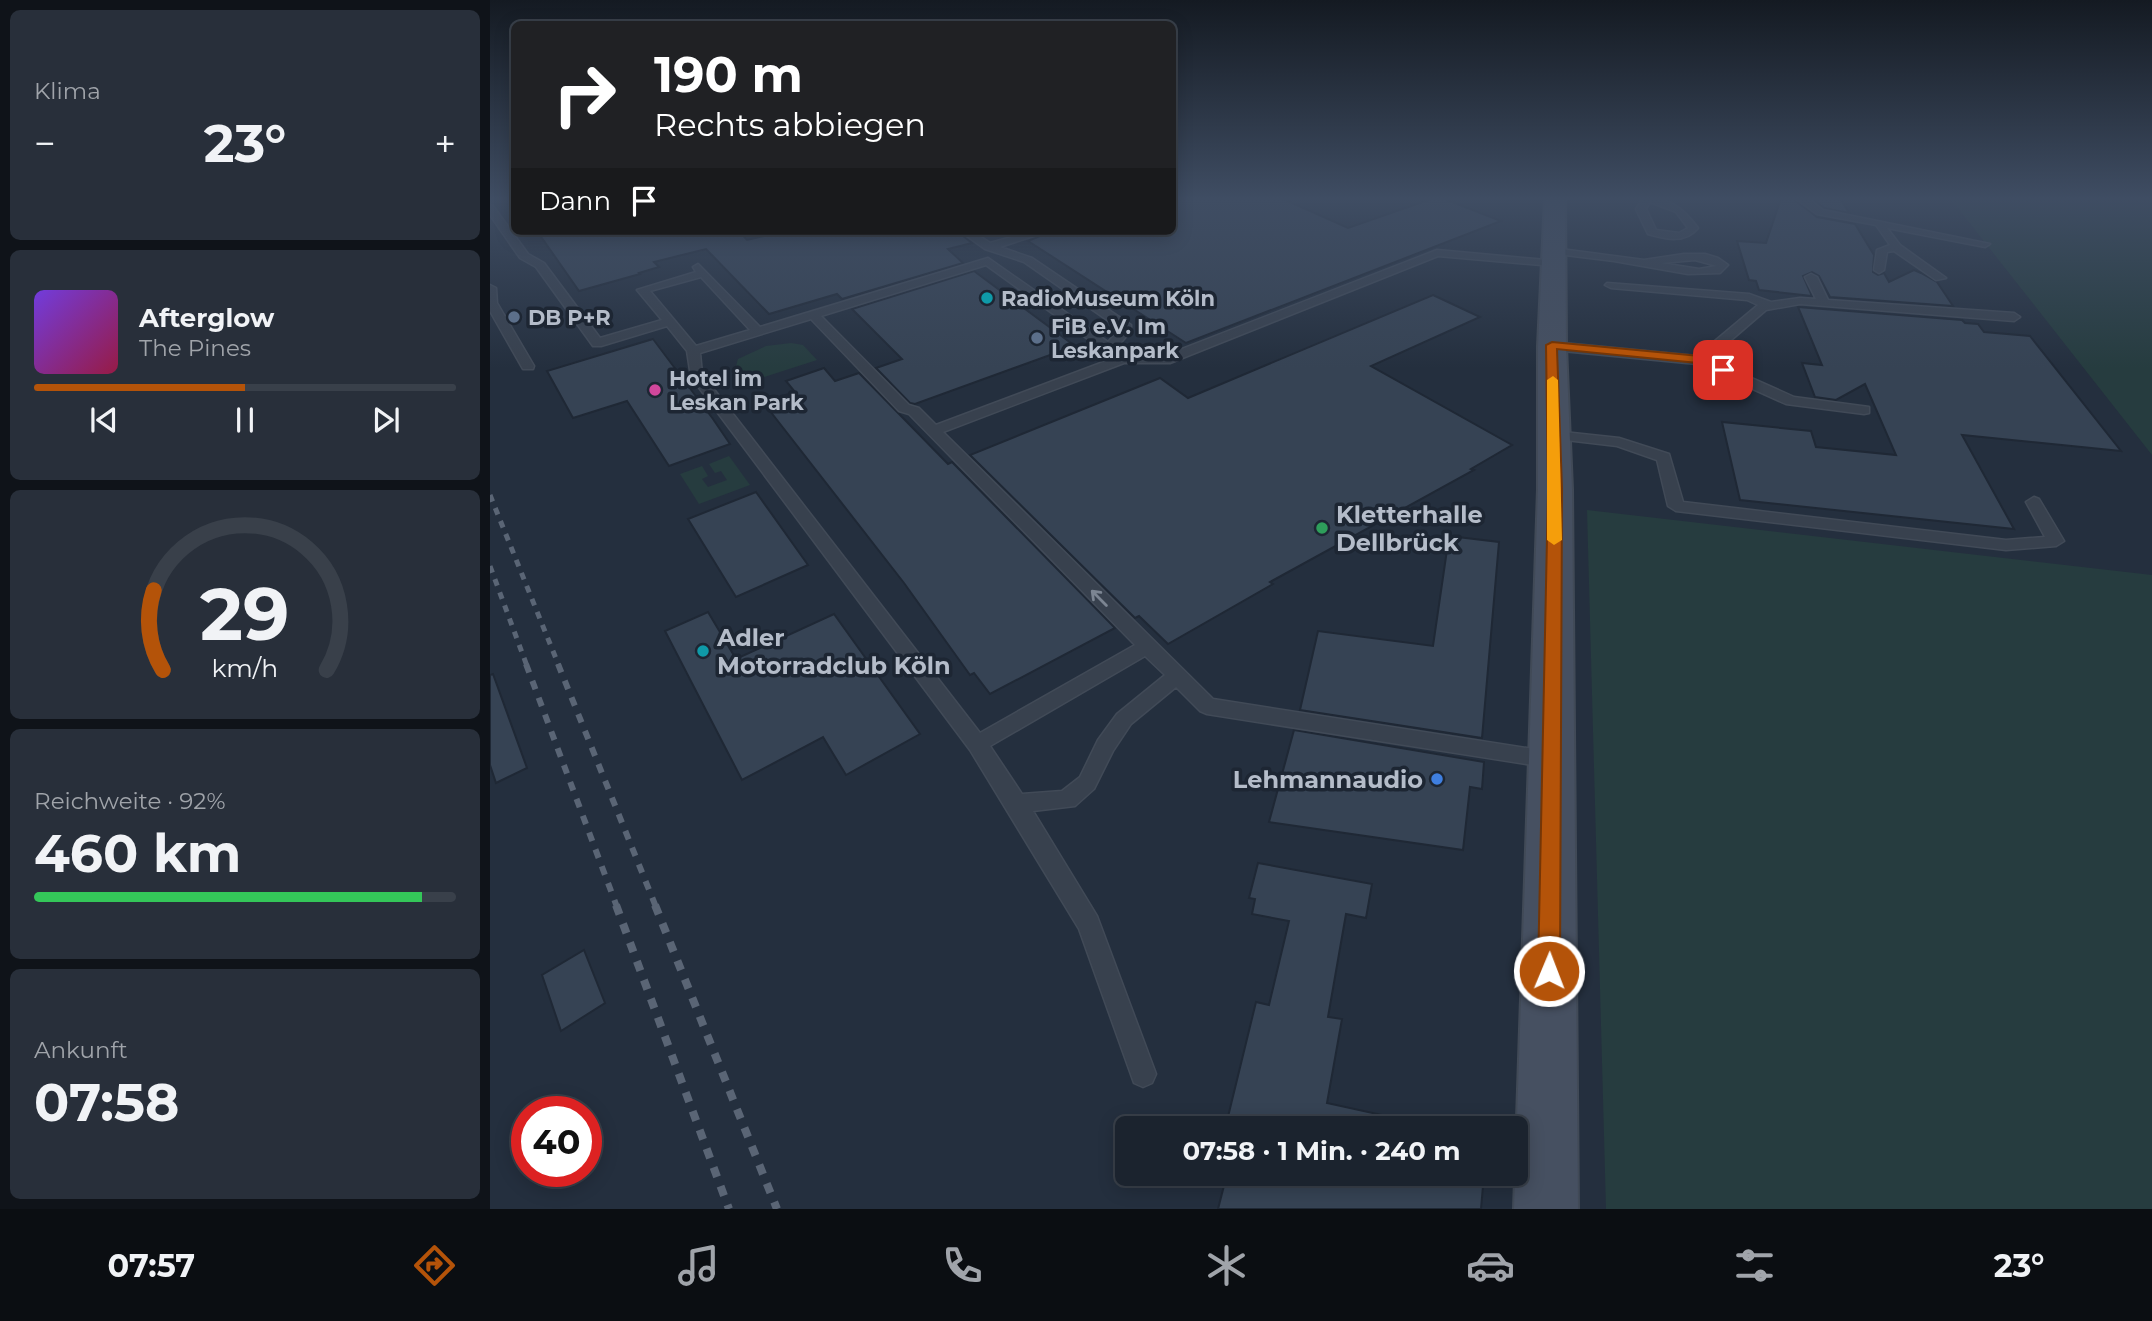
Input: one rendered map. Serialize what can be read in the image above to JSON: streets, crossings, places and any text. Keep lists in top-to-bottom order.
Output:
{
  "places": [
    "RadioMuseum Köln",
    "DB P+R",
    "FiB e.V. Im Leskanpark",
    "Hotel im Leskan Park",
    "Kletterhalle Dellbrück",
    "Adler Motorradclub Köln",
    "Lehmannaudio"
  ],
  "page": {
    "tile": [
      "Klima",
      ["Reichweite · 92%", "460 km"],
      ["Ankunft", "07:58"]
    ],
    "turn": ["190 m", "Rechts abbiegen"],
    "heat": ["−", "23°", "+"],
    "then": "Dann",
    "song": ["Afterglow", "The Pines"],
    "limit": "40",
    "trip": "07:58 · 1 Min. · 240 m",
    "tabs": ["07:57", "23°"],
    "gauge": ["29", "km/h"]
  }
}
